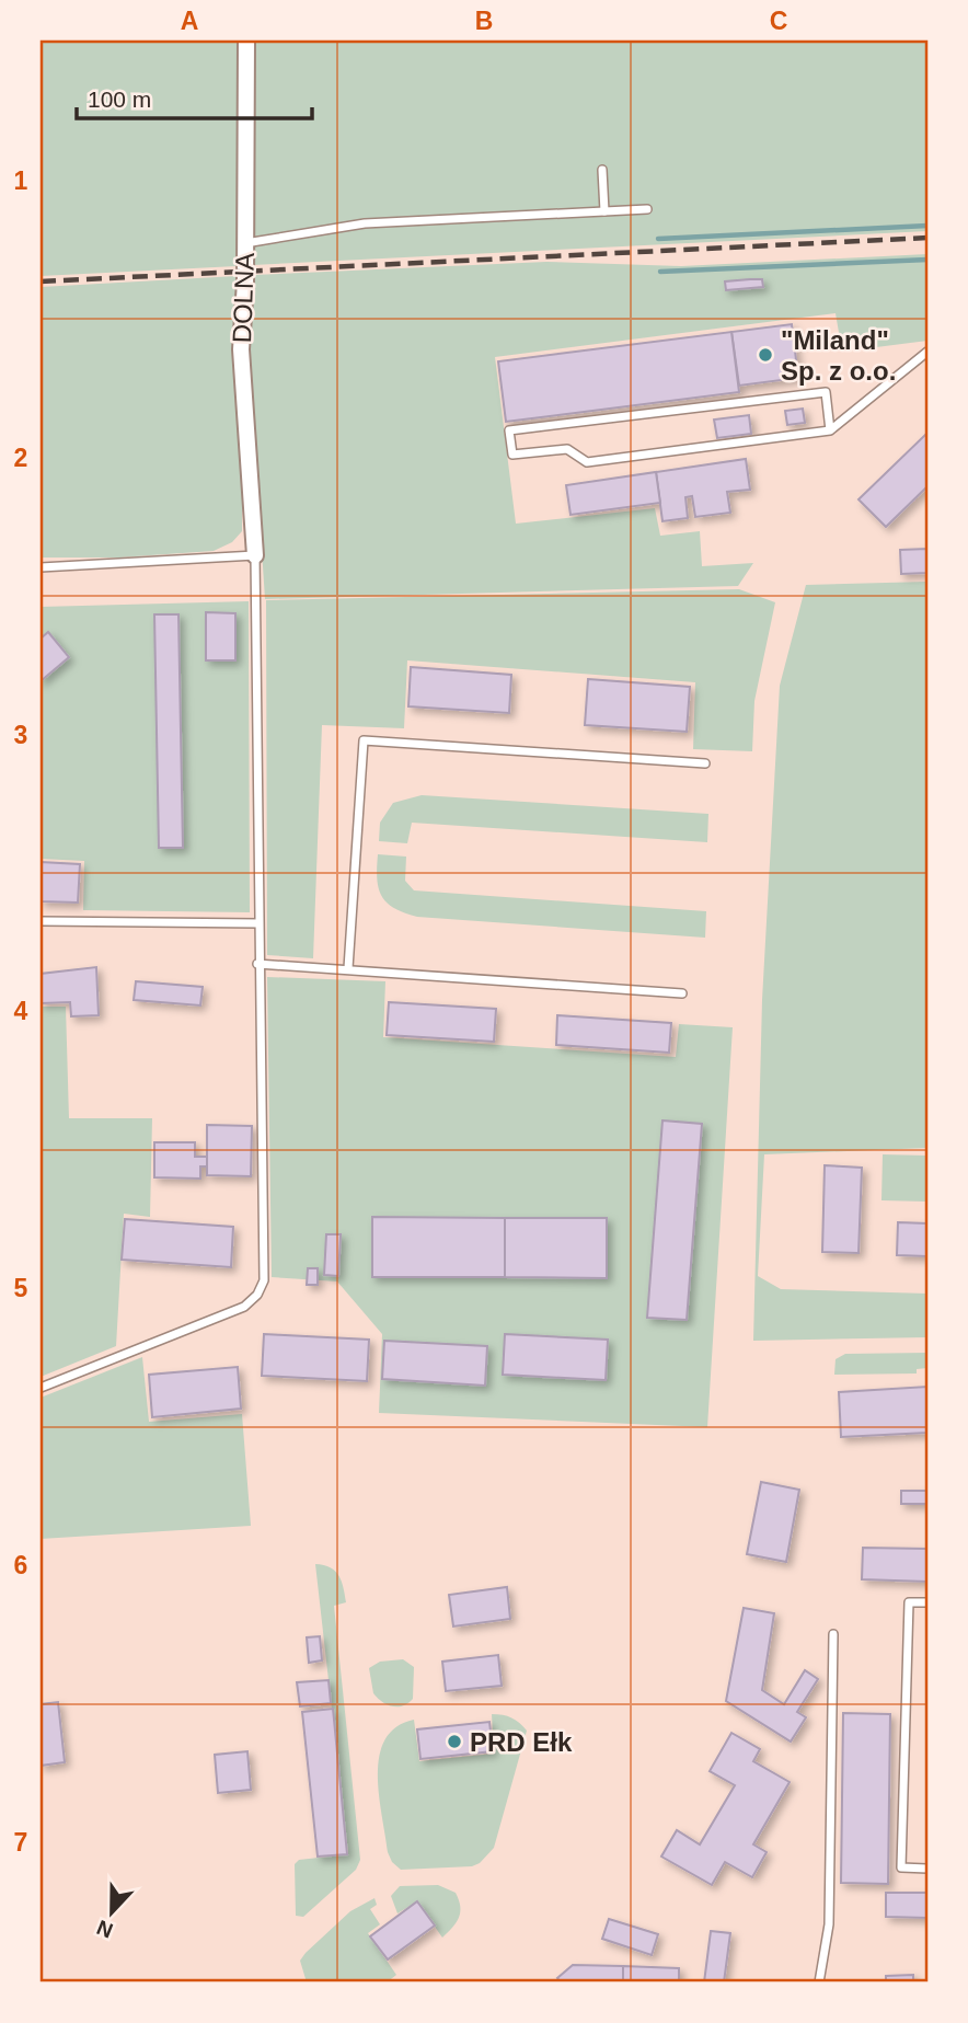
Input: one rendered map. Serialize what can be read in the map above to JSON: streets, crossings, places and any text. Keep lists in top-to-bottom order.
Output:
{
  "streets": {
    "street": ["DOLNA"]
  },
  "places": ["\"Miland\" Sp. z o.o.", "PRD Ełk"],
  "scale_bar": "100 m",
  "north": "bottom",
  "grid": {
    "columns": ["A", "B", "C"],
    "rows": [
      "1",
      "2",
      "3",
      "4",
      "5",
      "6",
      "7"
    ]
  }
}
